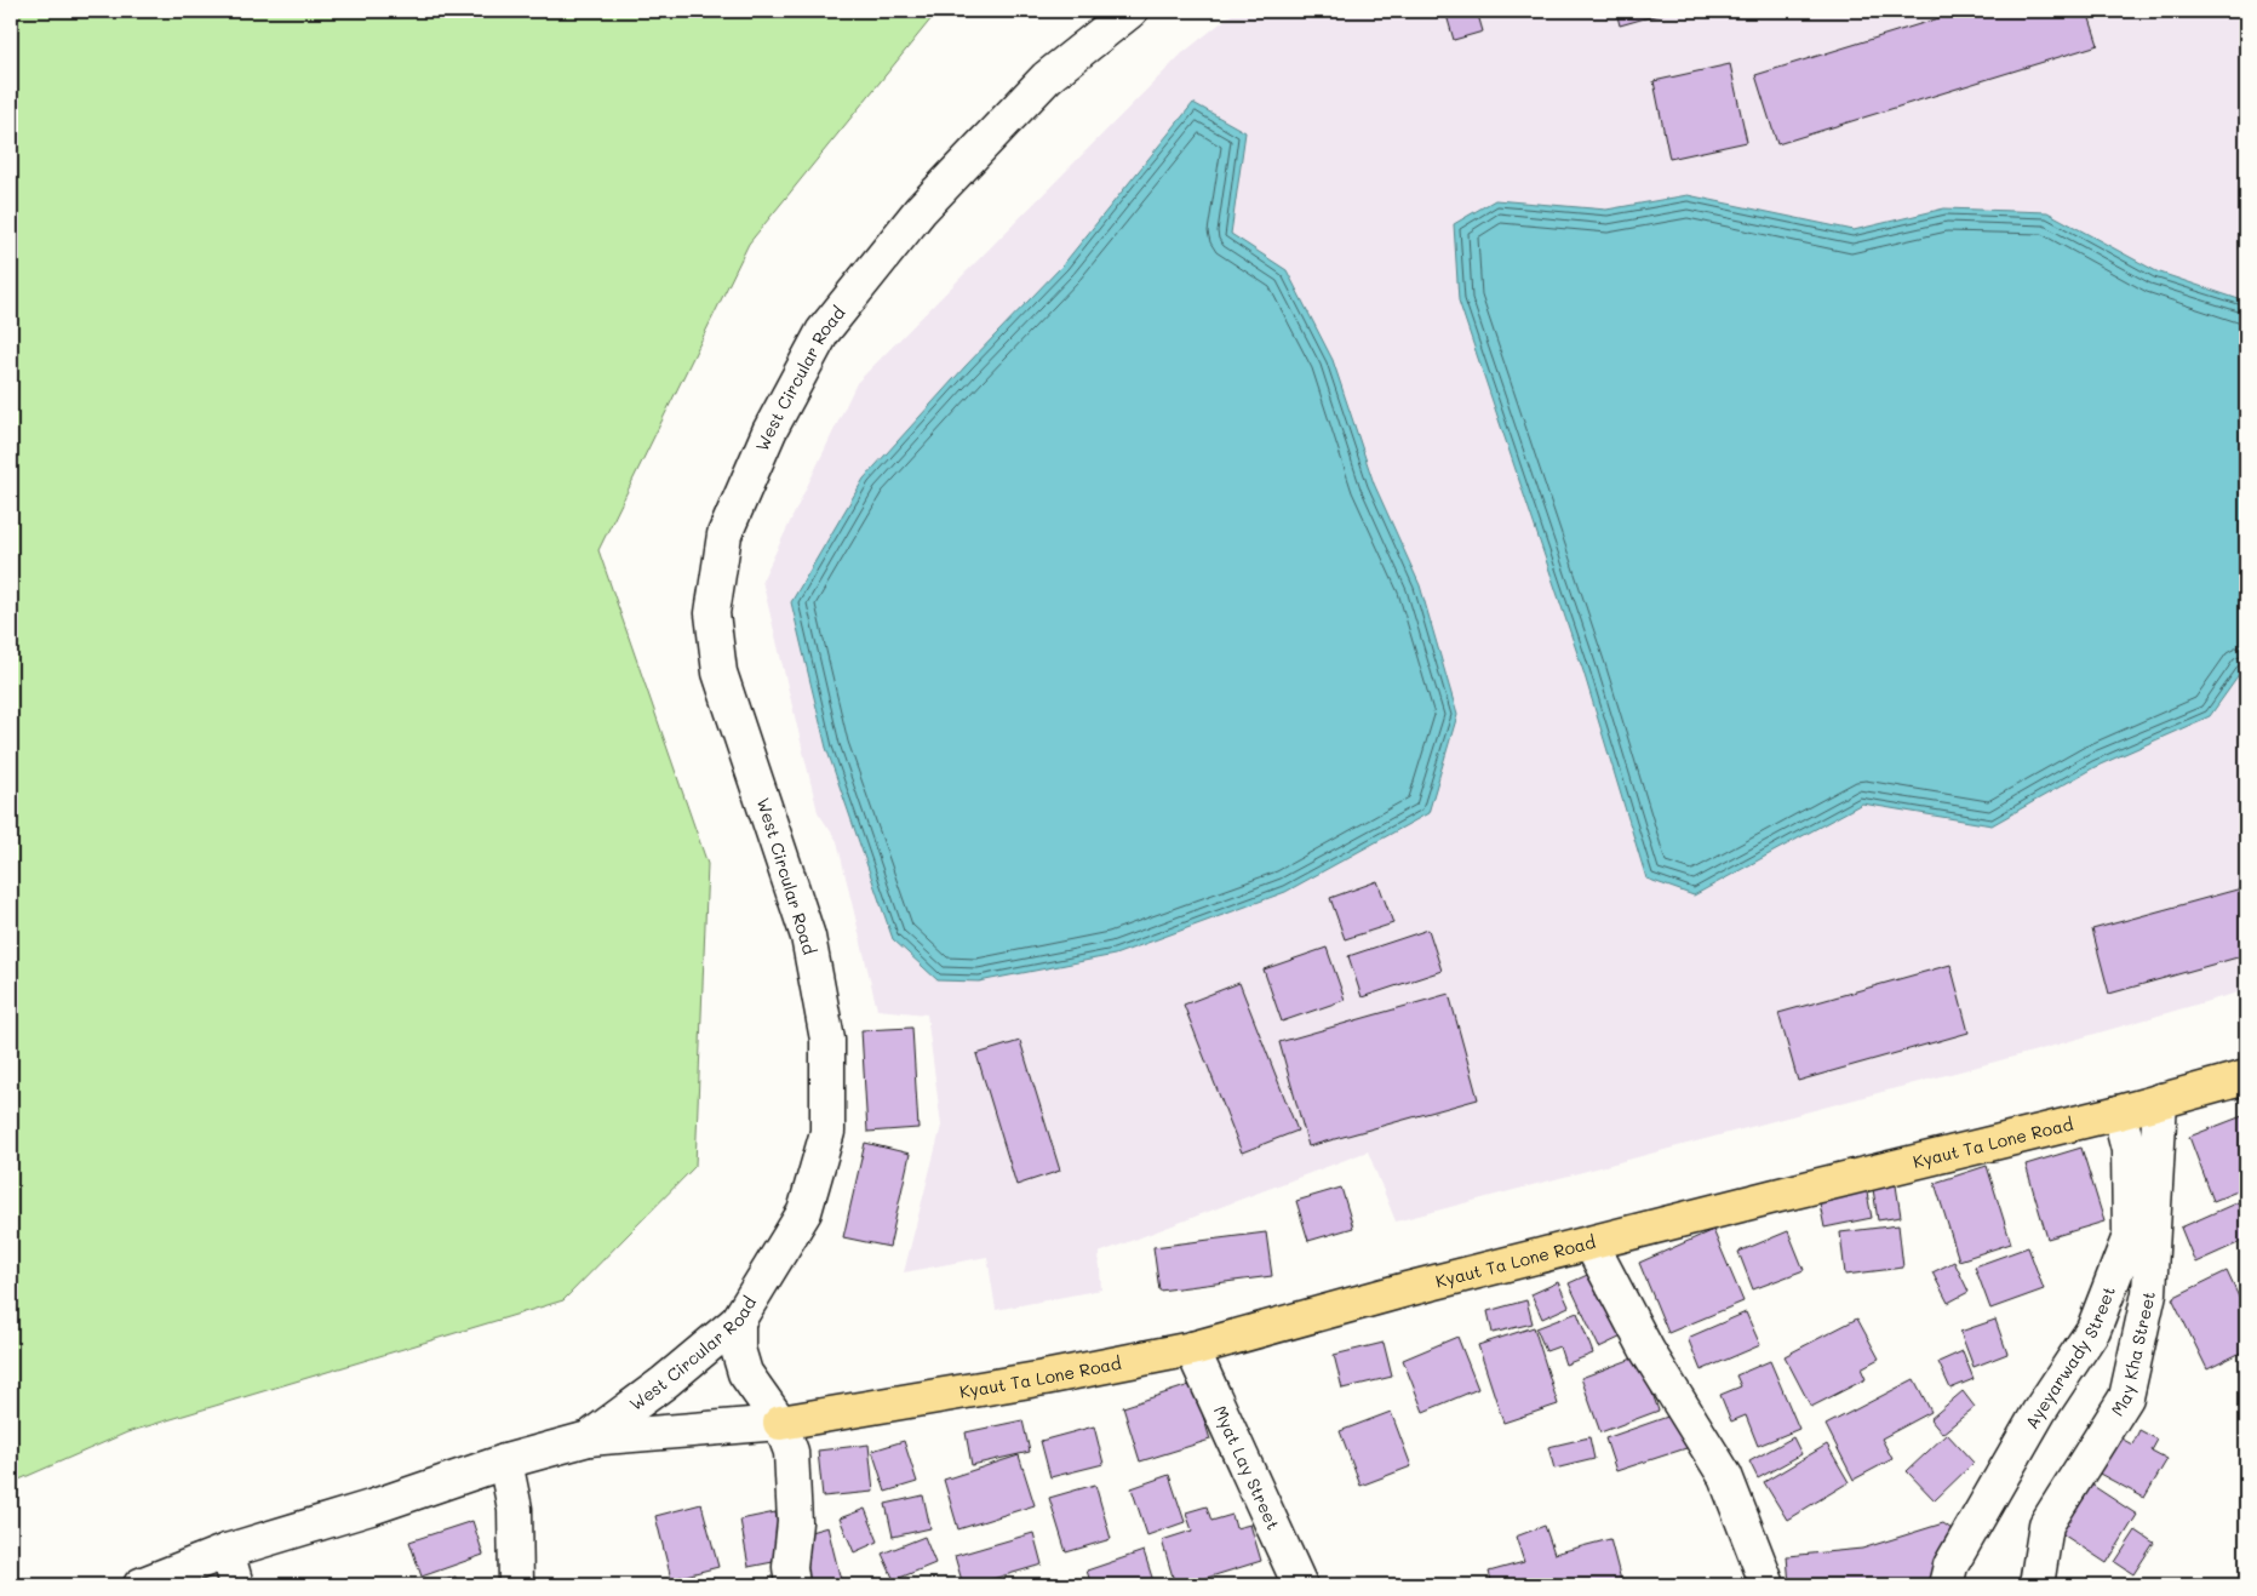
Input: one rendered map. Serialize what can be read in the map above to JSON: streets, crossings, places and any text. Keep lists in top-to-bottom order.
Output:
{
  "streets": {
    "main road": ["Kyaut Ta Lone Road"],
    "street": [
      "West Circular Road",
      "May Kha Street",
      "Ayeyarwady Street",
      "Myat Lay Street"
    ]
  },
  "crossings": [
    ["Kyaut Ta Lone Road", "May Kha Street"],
    ["Kyaut Ta Lone Road", "Ayeyarwady Street"],
    ["Kyaut Ta Lone Road", "Myat Lay Street"]
  ]
}
